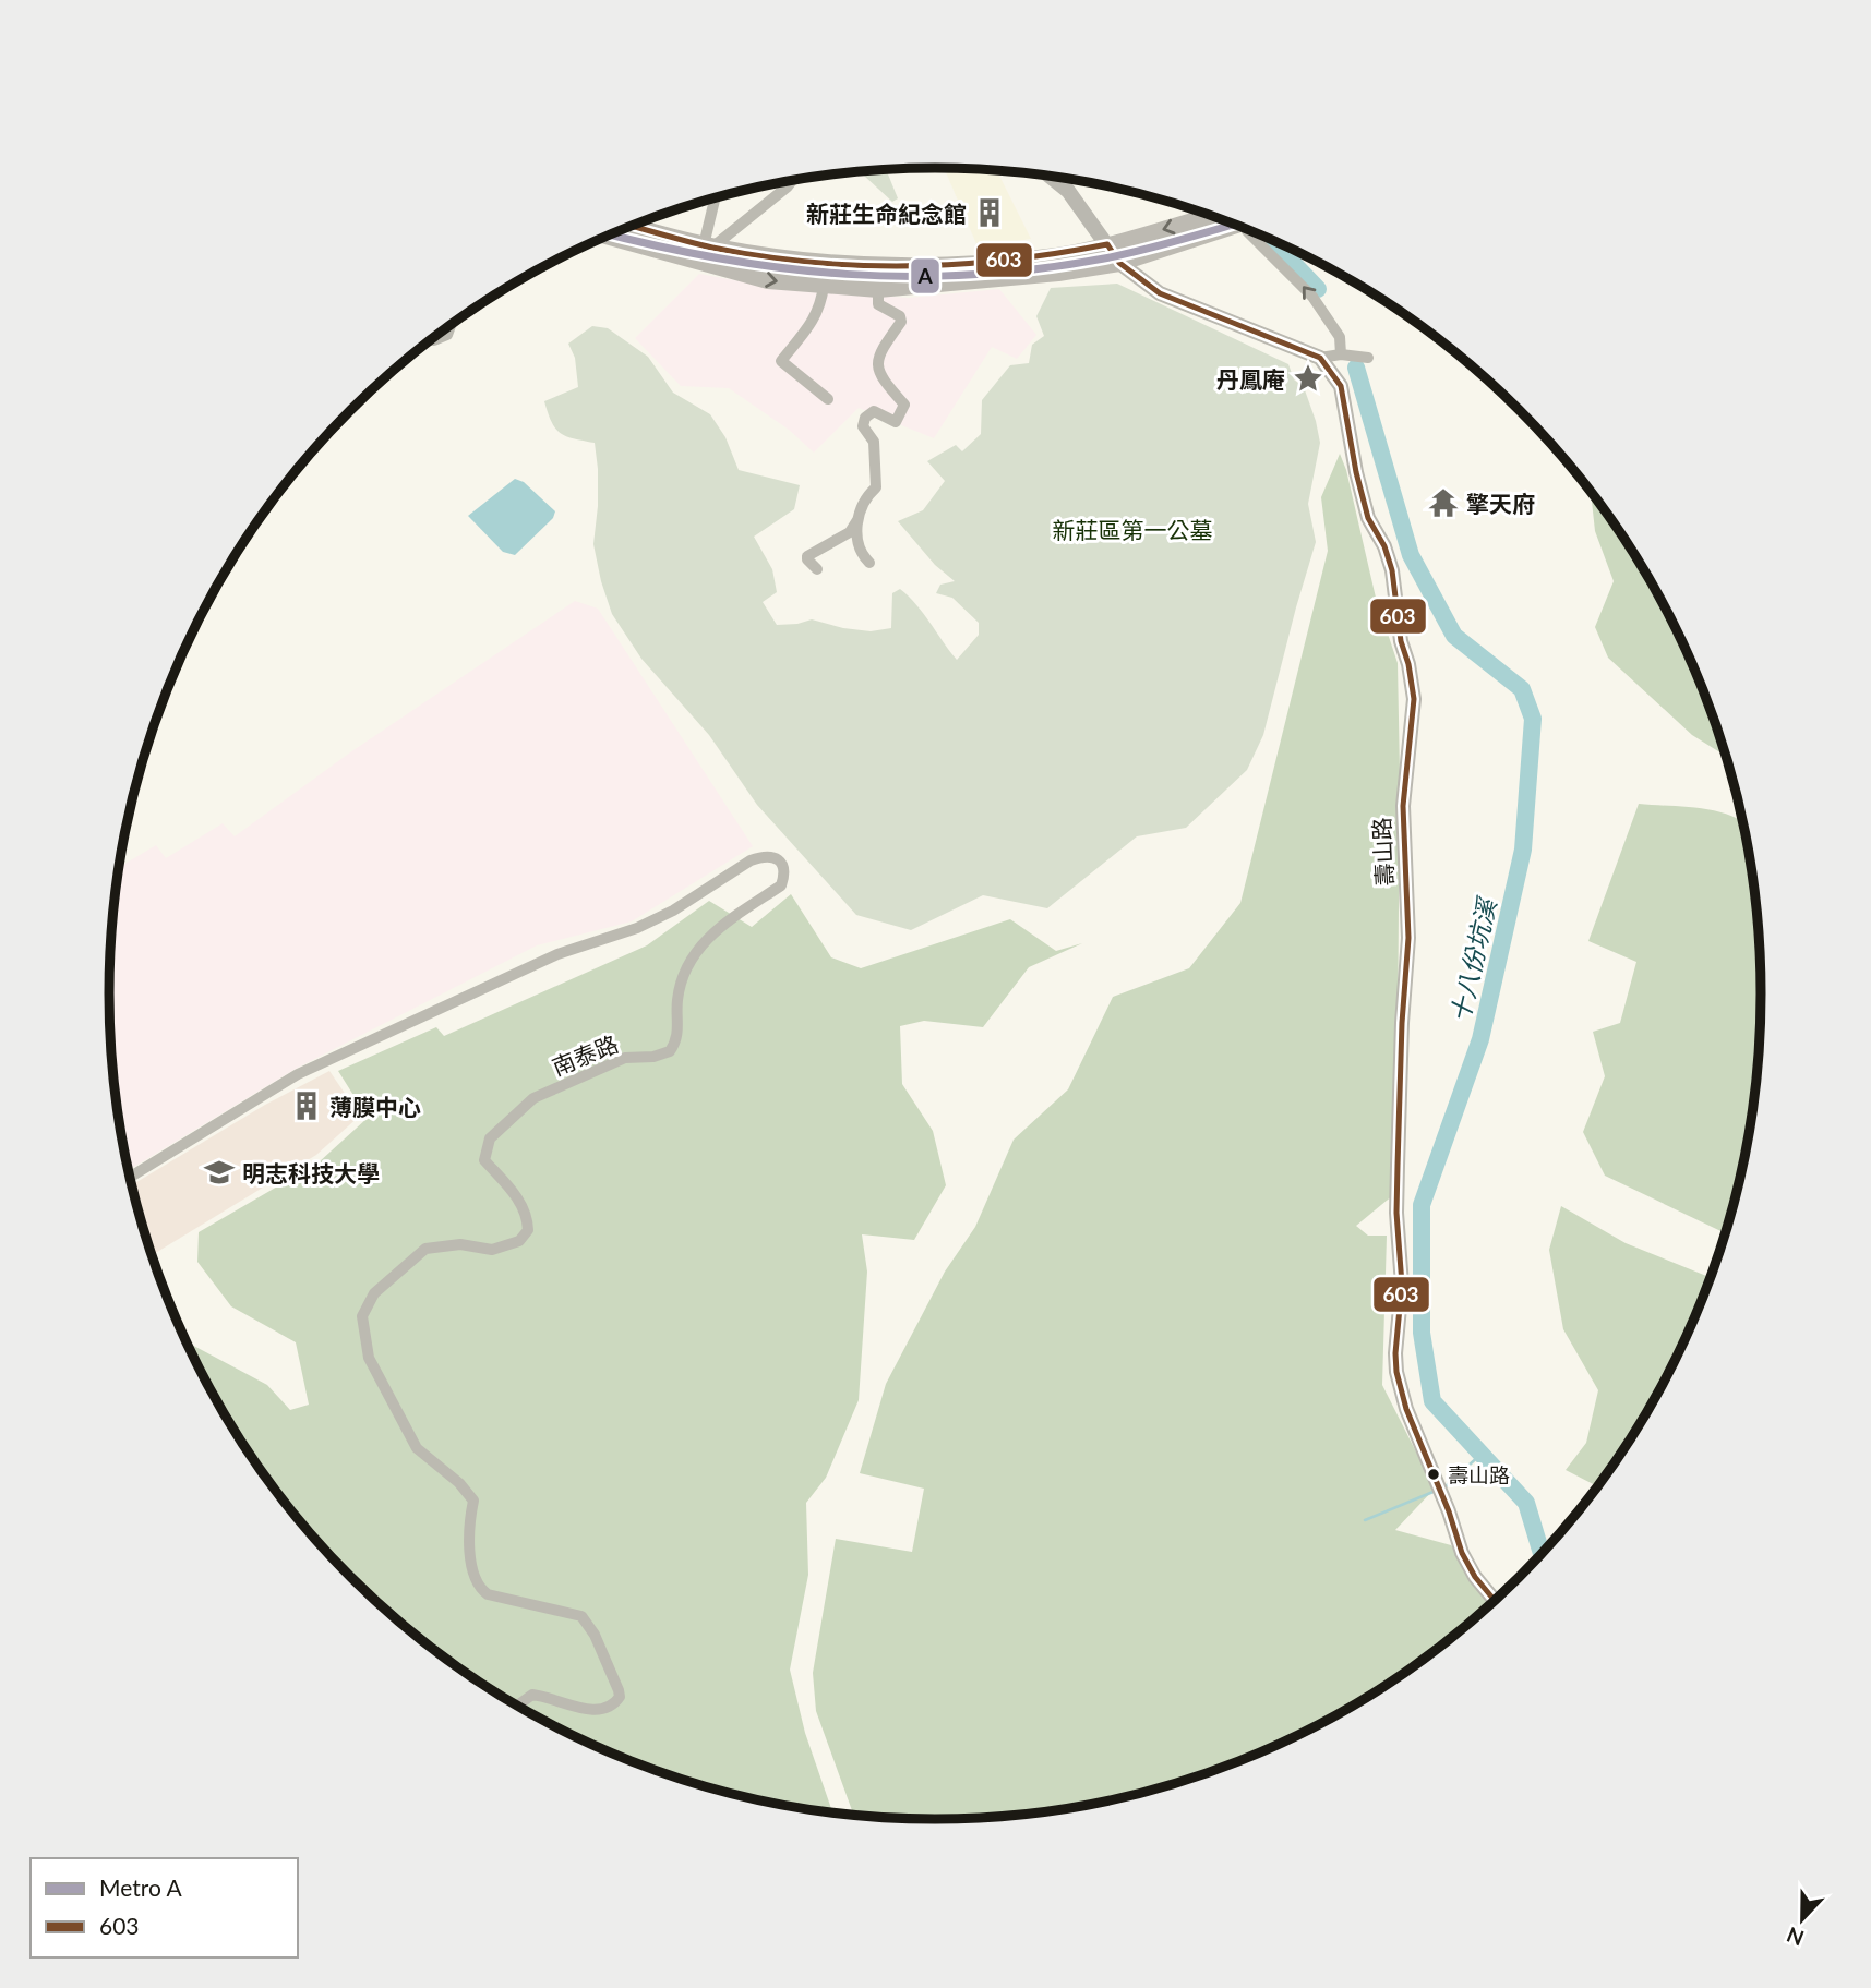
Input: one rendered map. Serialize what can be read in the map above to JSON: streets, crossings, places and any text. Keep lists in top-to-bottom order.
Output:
{
  "streets": {
    "street": ["壽山路", "南泰路"]
  },
  "water": ["十八份坑溪"],
  "parks": ["新莊區第一公墓"],
  "places": {
    "building": ["新莊生命紀念館", "薄膜中心"],
    "place": ["丹鳳庵"],
    "temple": ["擎天府"],
    "school or university": ["明志科技大學"],
    "other": ["壽山路"]
  },
  "lines": ["metro line A", "transit line 603"],
  "legend": ["Metro A", "603"],
  "north": "bottom"
}
